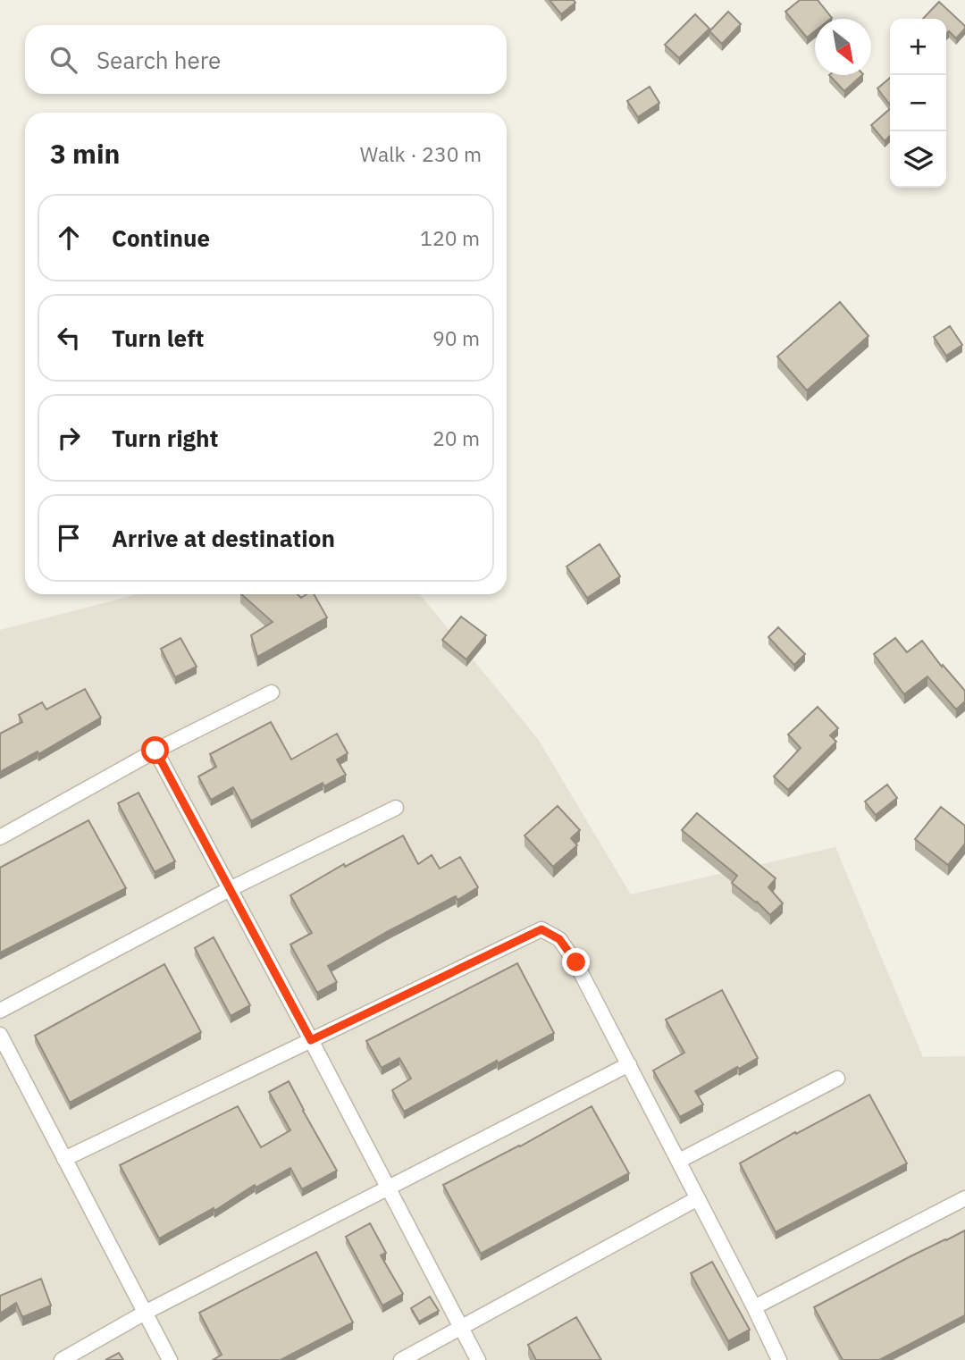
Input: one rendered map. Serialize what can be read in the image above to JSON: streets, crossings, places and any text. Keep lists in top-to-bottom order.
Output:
{
  "north": "bottom right",
  "page": {
    "map_buttons": ["+", "−"],
    "search": "Search here",
    "heading": ["3 min", "Walk · 230 m"],
    "list": [
      ["Continue", "120 m"],
      ["Turn left", "90 m"],
      ["Turn right", "20 m"],
      "Arrive at destination"
    ]
  }
}
